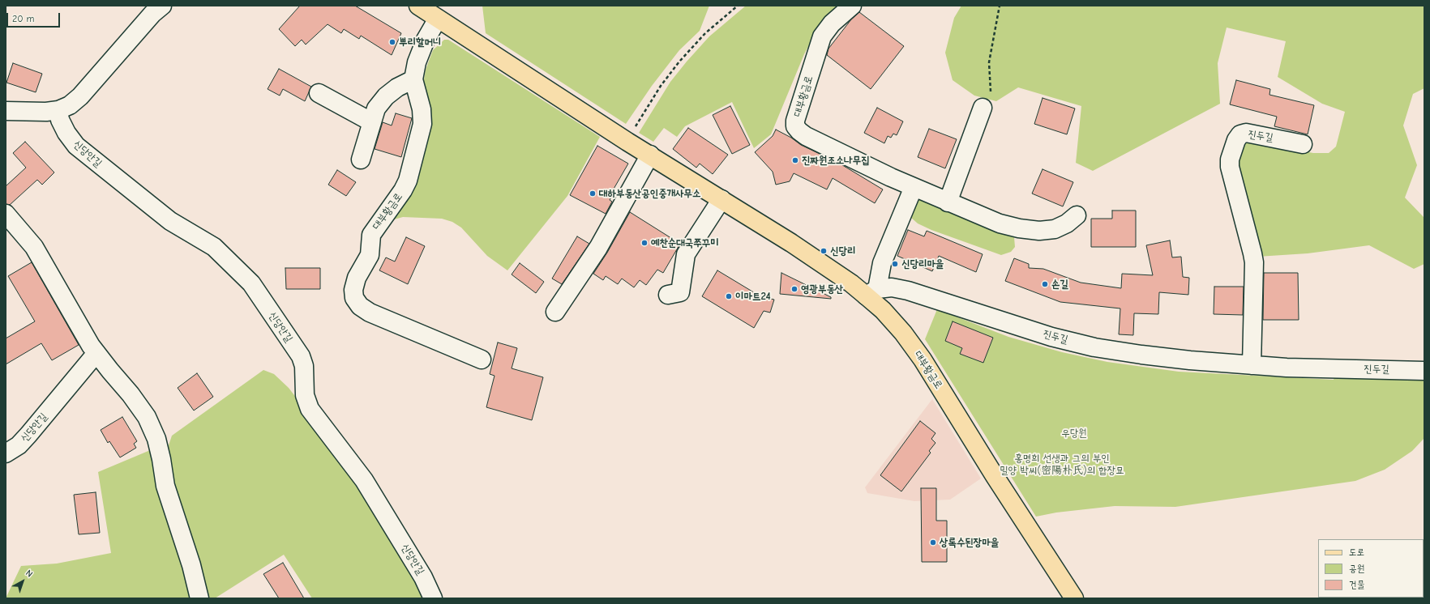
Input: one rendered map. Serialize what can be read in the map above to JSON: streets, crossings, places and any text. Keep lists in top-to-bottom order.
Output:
{
  "streets": {
    "main road": ["대부황금로"],
    "street": ["진두길", "신당안길"]
  },
  "crossings": [
    ["대부황금로", "진두길"]
  ],
  "parks": ["우당원", "홍명희 선생과 그의 부인 밀양 박씨(密陽朴氏)의 합장묘"],
  "places": [
    "뿌리할머니",
    "진짜원조소나무집",
    "대하부동산공인중개사무소",
    "예찬순대국쭈꾸미",
    "신당리",
    "신당리마을",
    "손길",
    "영광부동산",
    "이마트24",
    "상록수된장마을"
  ],
  "legend": ["도로", "공원", "건물"],
  "scale_bar": "20 m",
  "north": "top right"
}
